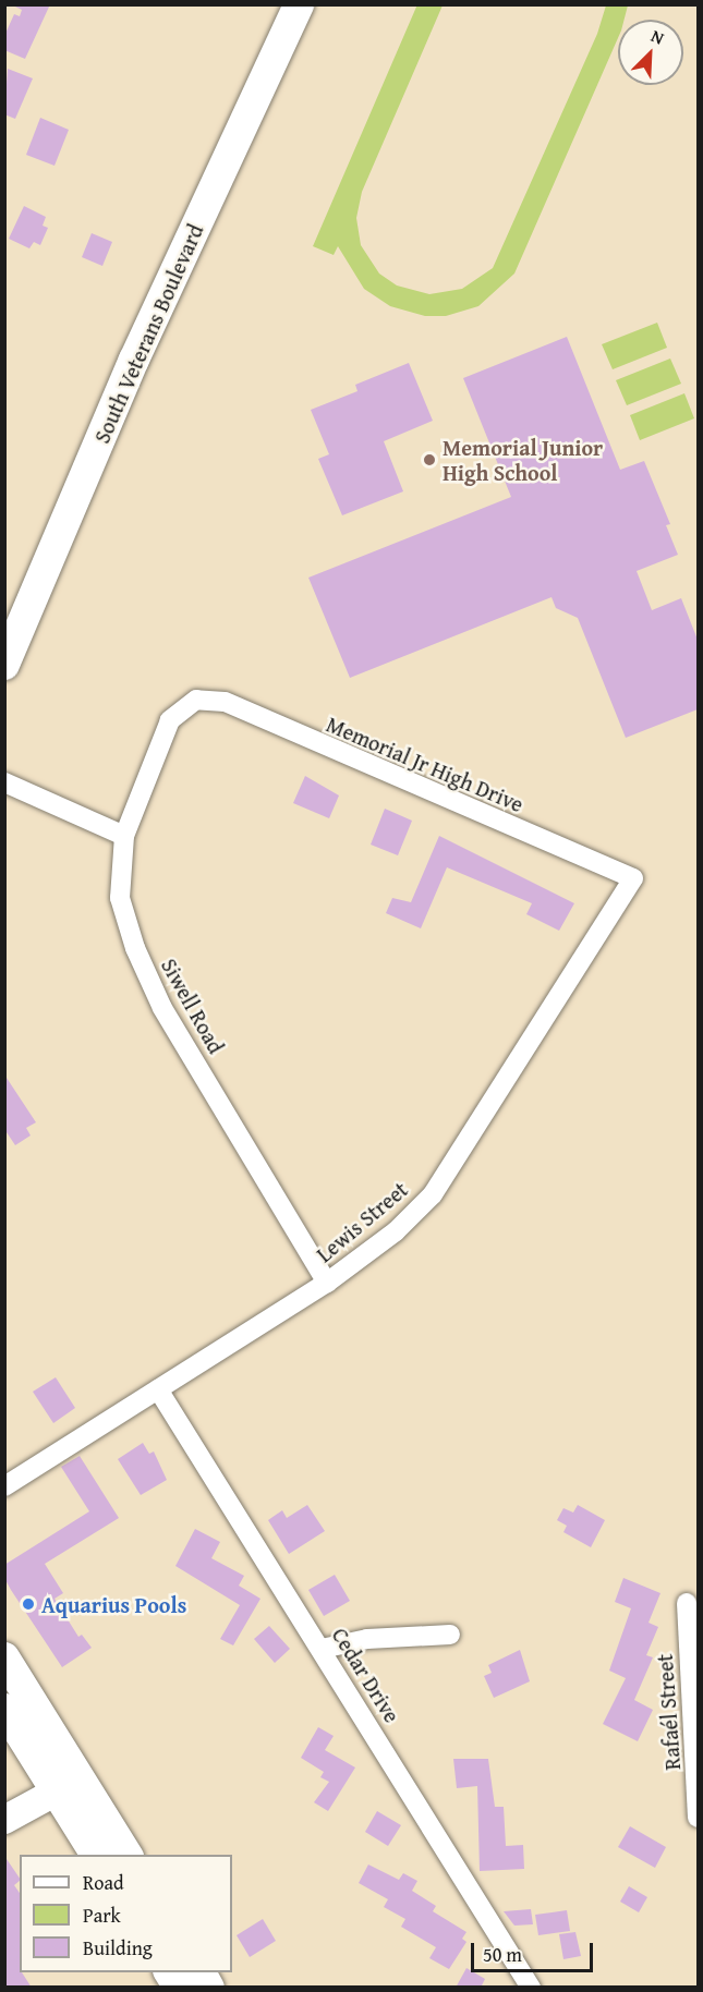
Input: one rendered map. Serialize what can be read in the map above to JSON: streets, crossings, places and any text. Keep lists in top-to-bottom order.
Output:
{
  "streets": {
    "main road": ["South Veterans Boulevard"],
    "street": [
      "Memorial Jr High Drive",
      "Siwell Road",
      "Lewis Street",
      "Cedar Drive",
      "Rafaél Street"
    ]
  },
  "crossings": [
    ["Memorial Jr High Drive", "Siwell Road"],
    ["Memorial Jr High Drive", "Lewis Street"],
    ["Siwell Road", "Lewis Street"],
    ["Lewis Street", "Cedar Drive"]
  ],
  "places": ["Memorial Junior High School", "Aquarius Pools"],
  "legend": ["Road", "Park", "Building"],
  "scale_bar": "50 m",
  "north": "top right"
}
